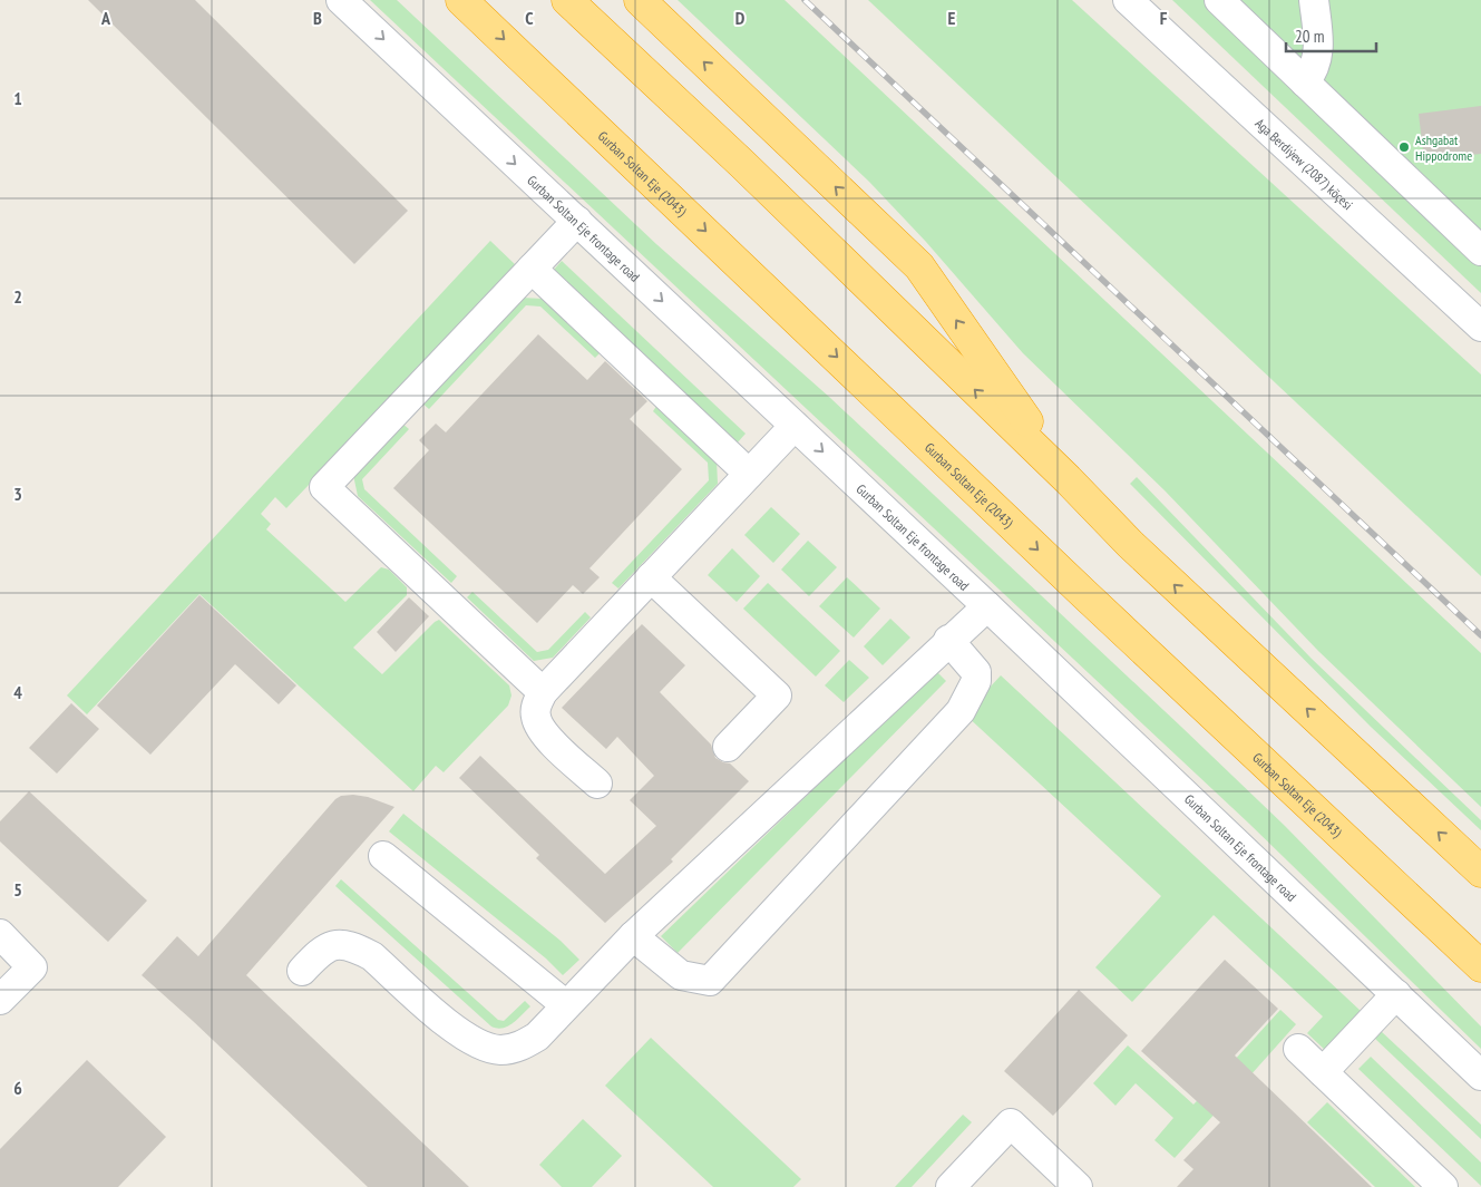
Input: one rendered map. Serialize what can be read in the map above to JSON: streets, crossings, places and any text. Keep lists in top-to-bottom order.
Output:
{
  "streets": {
    "highway": ["Gurban Soltan Eje (2043)"],
    "street": ["Aga Berdiýew (2087) köçesi", "Gurban Soltan Eje frontage road"]
  },
  "places": ["Ashgabat Hippodrome"],
  "scale_bar": "20 m",
  "grid": {
    "columns": [
      "A",
      "B",
      "C",
      "D",
      "E",
      "F"
    ],
    "rows": [
      "1",
      "2",
      "3",
      "4",
      "5",
      "6"
    ]
  }
}
